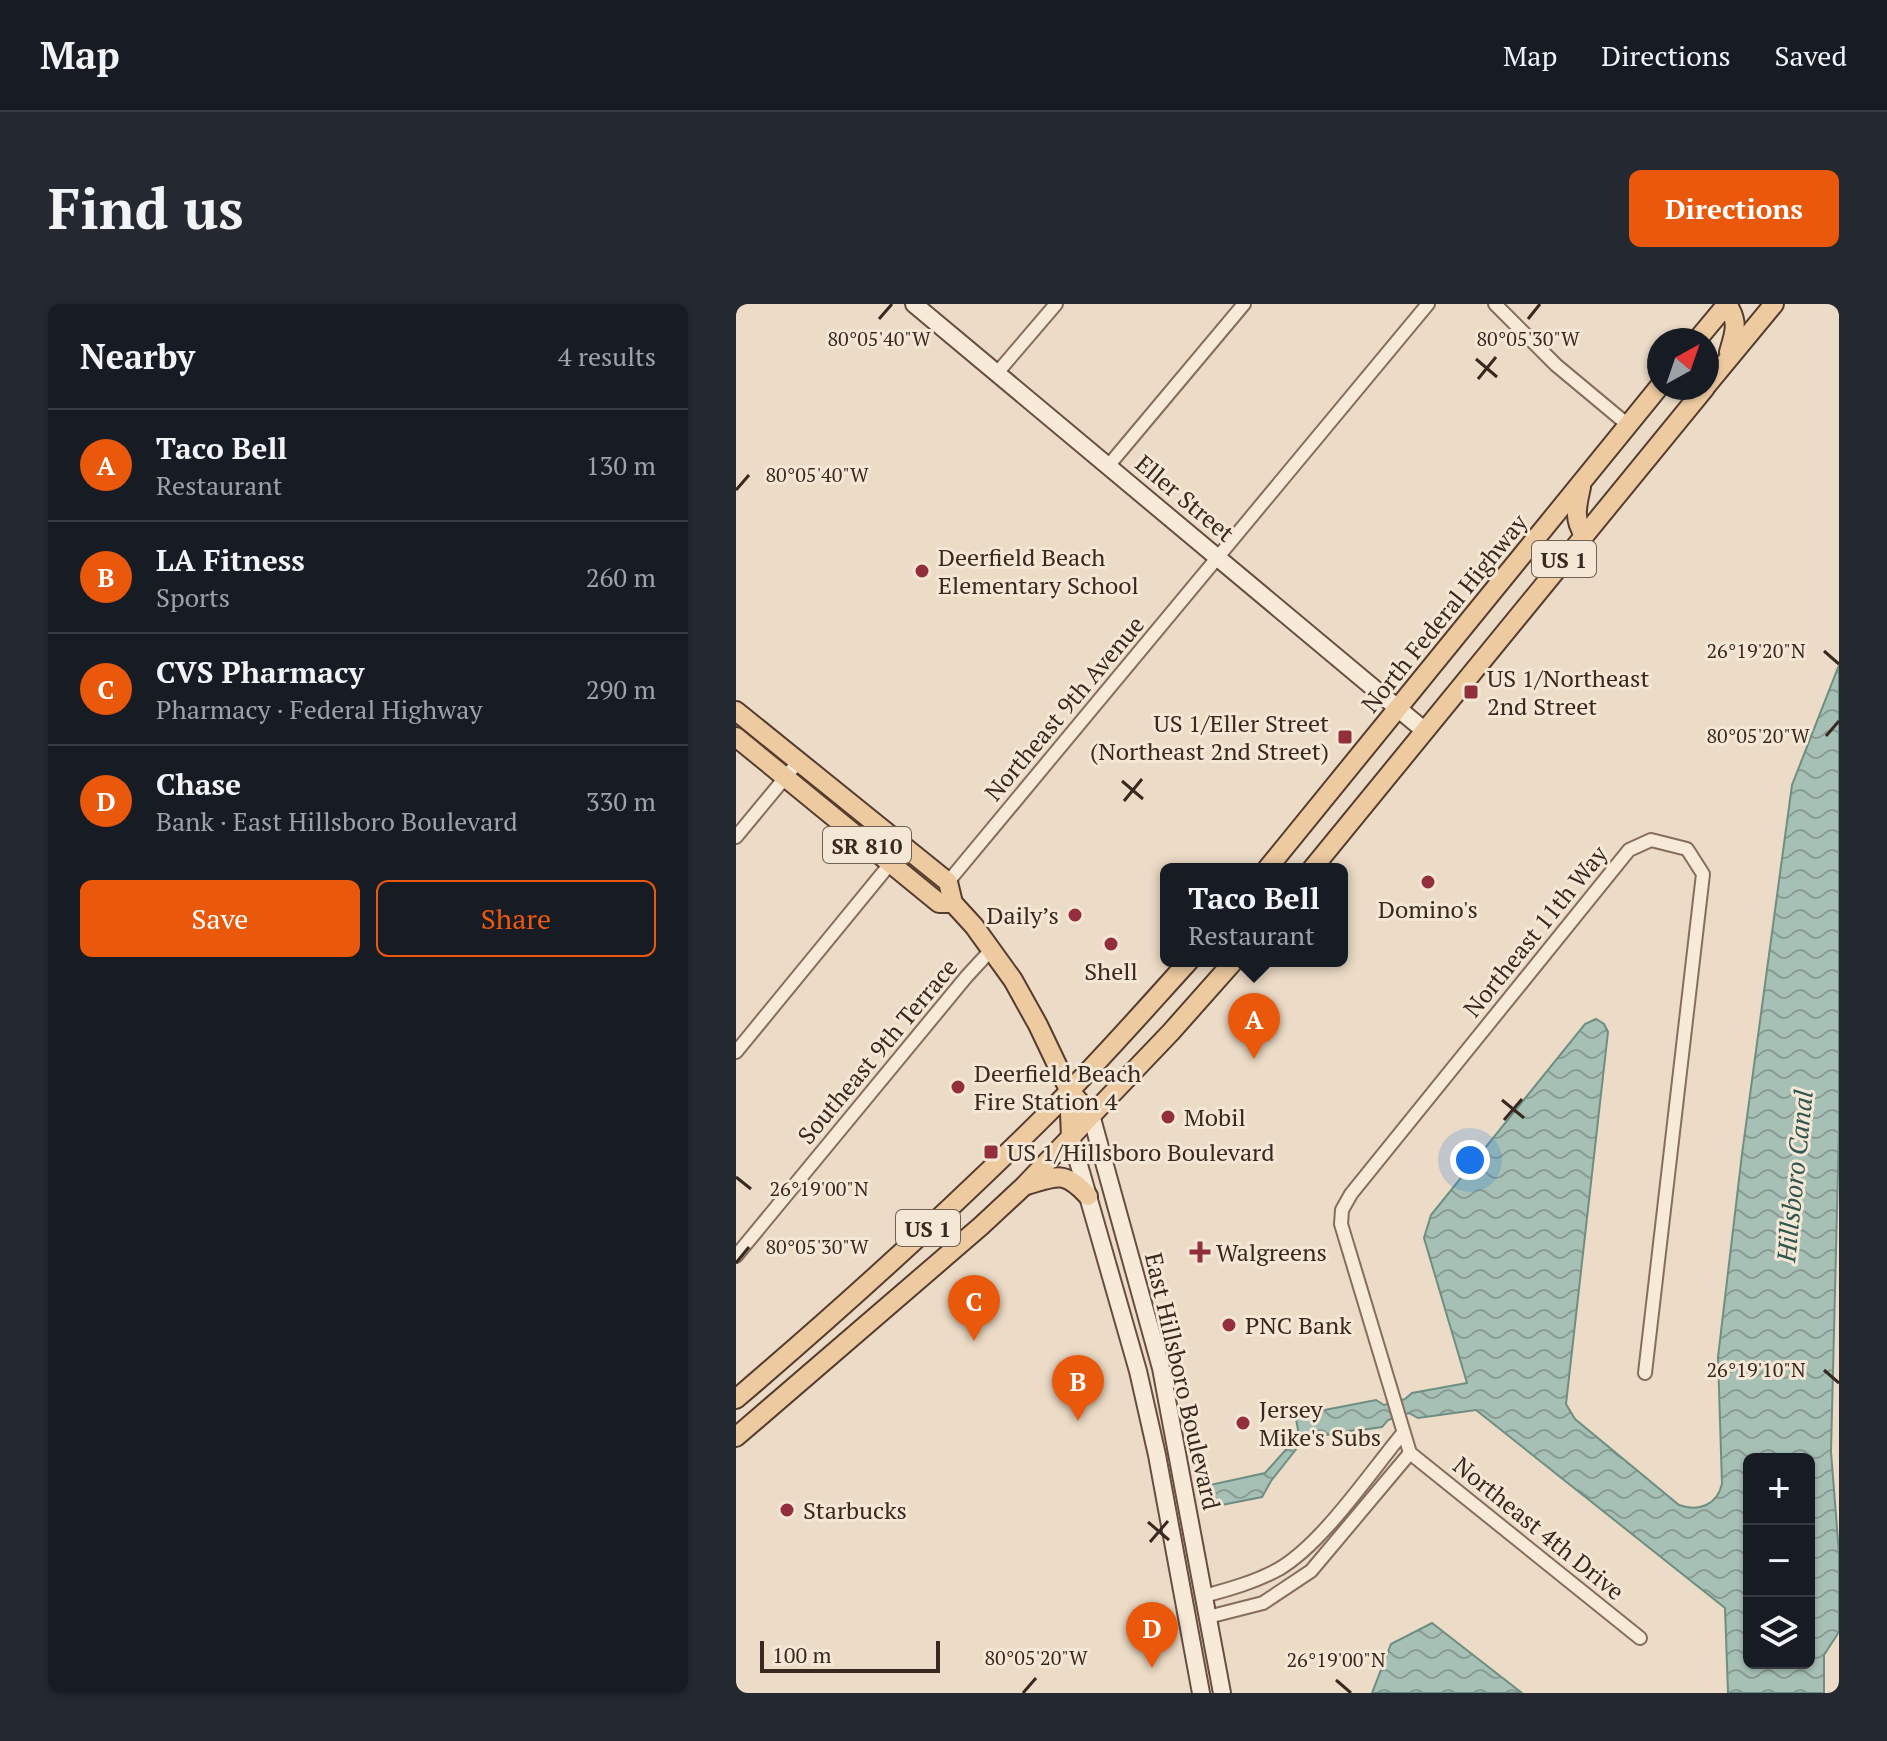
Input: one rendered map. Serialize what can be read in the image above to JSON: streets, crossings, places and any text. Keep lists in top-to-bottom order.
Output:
{
  "streets": {
    "main road": [
      "Eller Street",
      "US 1",
      "North Federal Highway",
      "SR 810",
      "East Hillsboro Boulevard"
    ],
    "street": [
      "Northeast 9th Avenue",
      "Northeast 11th Way",
      "Southeast 9th Terrace",
      "Northeast 4th Drive"
    ]
  },
  "crossings": [
    ["Eller Street", "US 1"],
    ["Eller Street", "North Federal Highway"],
    ["Eller Street", "Northeast 9th Avenue"],
    ["US 1", "East Hillsboro Boulevard"],
    ["Northeast 9th Avenue", "SR 810"],
    ["Northeast 9th Avenue", "East Hillsboro Boulevard"],
    ["SR 810", "East Hillsboro Boulevard"],
    ["Northeast 11th Way", "Northeast 4th Drive"],
    ["Southeast 9th Terrace", "East Hillsboro Boulevard"]
  ],
  "water": ["Hillsboro Canal"],
  "places": {
    "other": [
      "Deerfield Beach Elementary School",
      "Domino's",
      "Daily’s",
      "Shell",
      "Deerfield Beach Fire Station 4",
      "Mobil",
      "PNC Bank",
      "Jersey Mike's Subs",
      "Starbucks"
    ],
    "transit": ["US 1/Northeast 2nd Street", "US 1/Eller Street (Northeast 2nd Street)", "US 1/Hillsboro Boulevard"],
    "health": ["Walgreens"]
  },
  "scale_bar": "100 m",
  "north": "top right",
  "page": {
    "header": "Map",
    "nav": ["Map", "Directions", "Saved"],
    "buttons": [
      "Directions",
      ["Save", "Share"]
    ],
    "title": "Find us",
    "heading": ["Nearby", "4 results"],
    "list": [
      {
        "mark": "A",
        "name": "Taco Bell",
        "note": "Restaurant",
        "value": "130 m"
      },
      {
        "mark": "B",
        "name": "LA Fitness",
        "note": "Sports",
        "value": "260 m"
      },
      {
        "mark": "C",
        "name": "CVS Pharmacy",
        "note": "Pharmacy · Federal Highway",
        "value": "290 m"
      },
      {
        "mark": "D",
        "name": "Chase",
        "note": "Bank · East Hillsboro Boulevard",
        "value": "330 m"
      }
    ],
    "popup": ["Taco Bell", "Restaurant"],
    "pins": [
      "A",
      "C",
      "B",
      "D"
    ],
    "map_buttons": ["+", "−"],
    "scale": "100 m"
  },
  "coordinates": [
    "80°05'40\"W",
    "80°05'30\"W",
    "26°19'20\"N",
    "80°05'20\"W",
    "26°19'00\"N",
    "26°19'10\"N"
  ]
}
